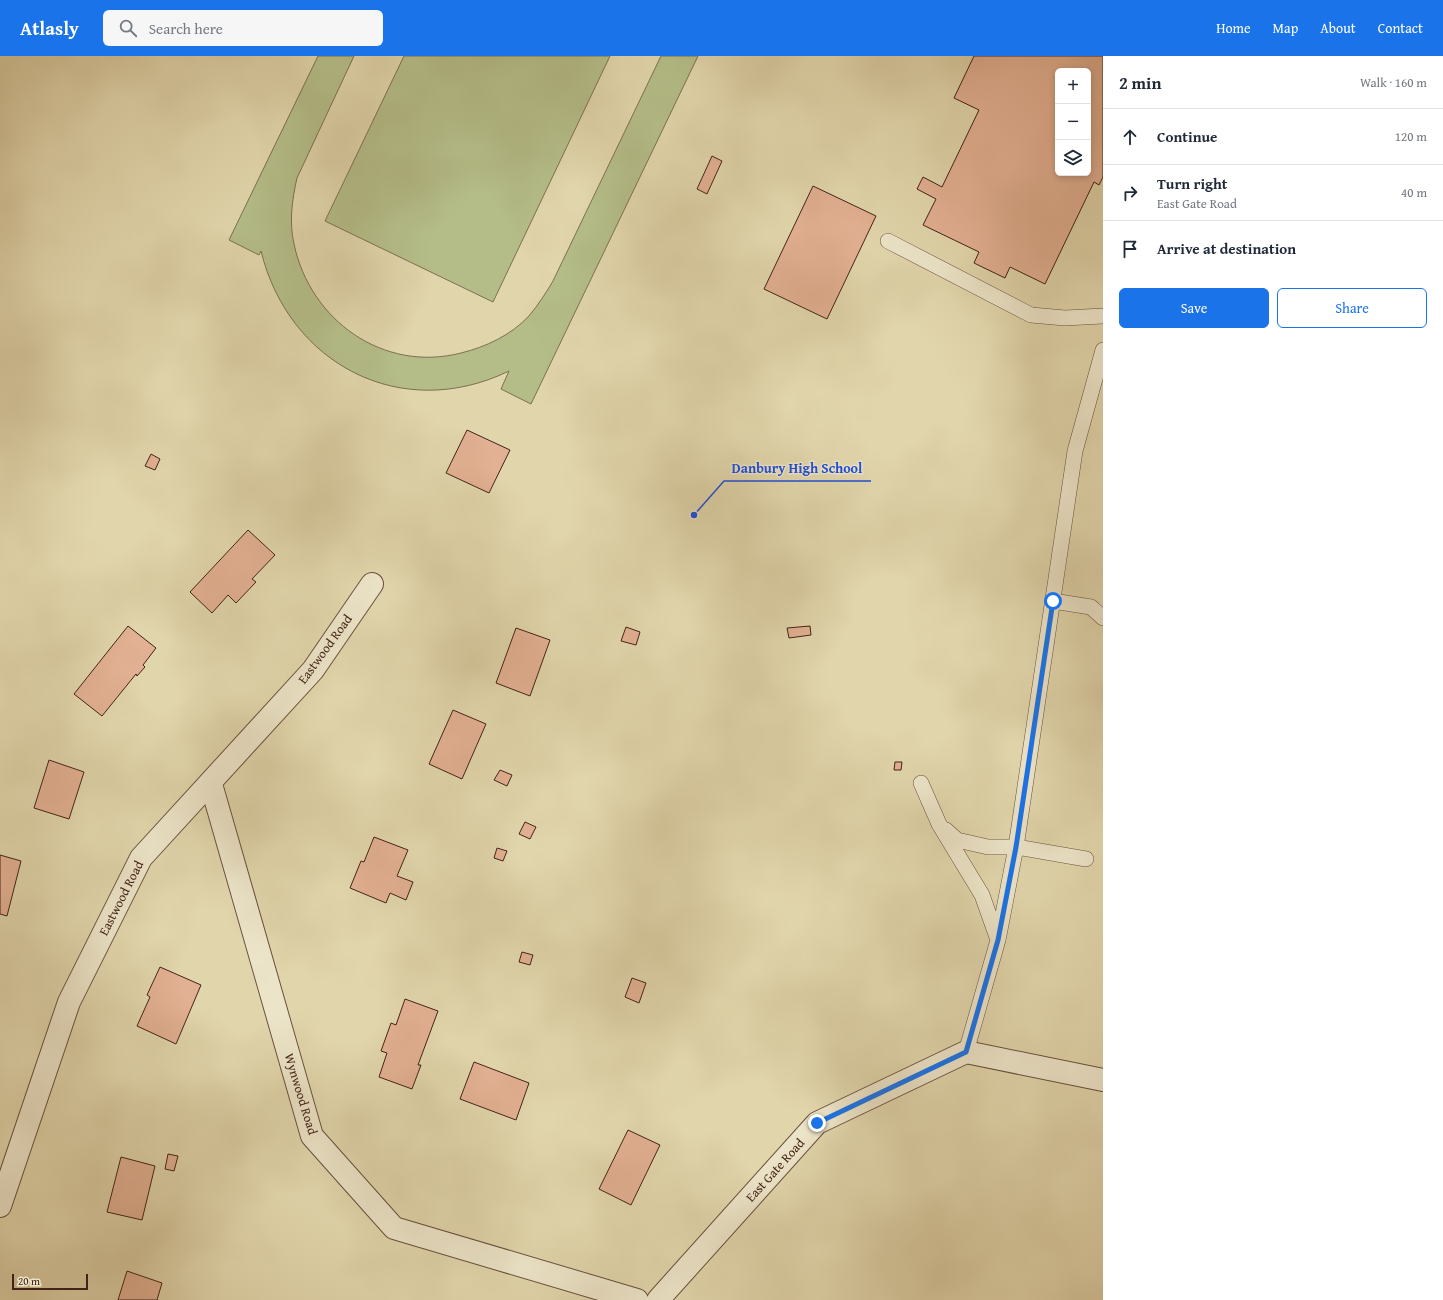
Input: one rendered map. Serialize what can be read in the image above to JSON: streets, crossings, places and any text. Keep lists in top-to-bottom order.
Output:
{
  "streets": {
    "street": ["Eastwood Road", "Wynwood Road", "East Gate Road"]
  },
  "crossings": [
    ["Eastwood Road", "Wynwood Road"]
  ],
  "places": ["Danbury High School"],
  "scale_bar": "20 m",
  "page": {
    "header": "Atlasly",
    "search": "Search here",
    "nav": [
      "Home",
      "Map",
      "About",
      "Contact"
    ],
    "heading": ["2 min", "Walk · 160 m"],
    "map_buttons": ["+", "−"],
    "list": [
      ["Continue", "120 m"],
      ["Turn right", "East Gate Road", "40 m"],
      "Arrive at destination"
    ],
    "buttons": ["Save", "Share"],
    "scale": "20 m"
  }
}
